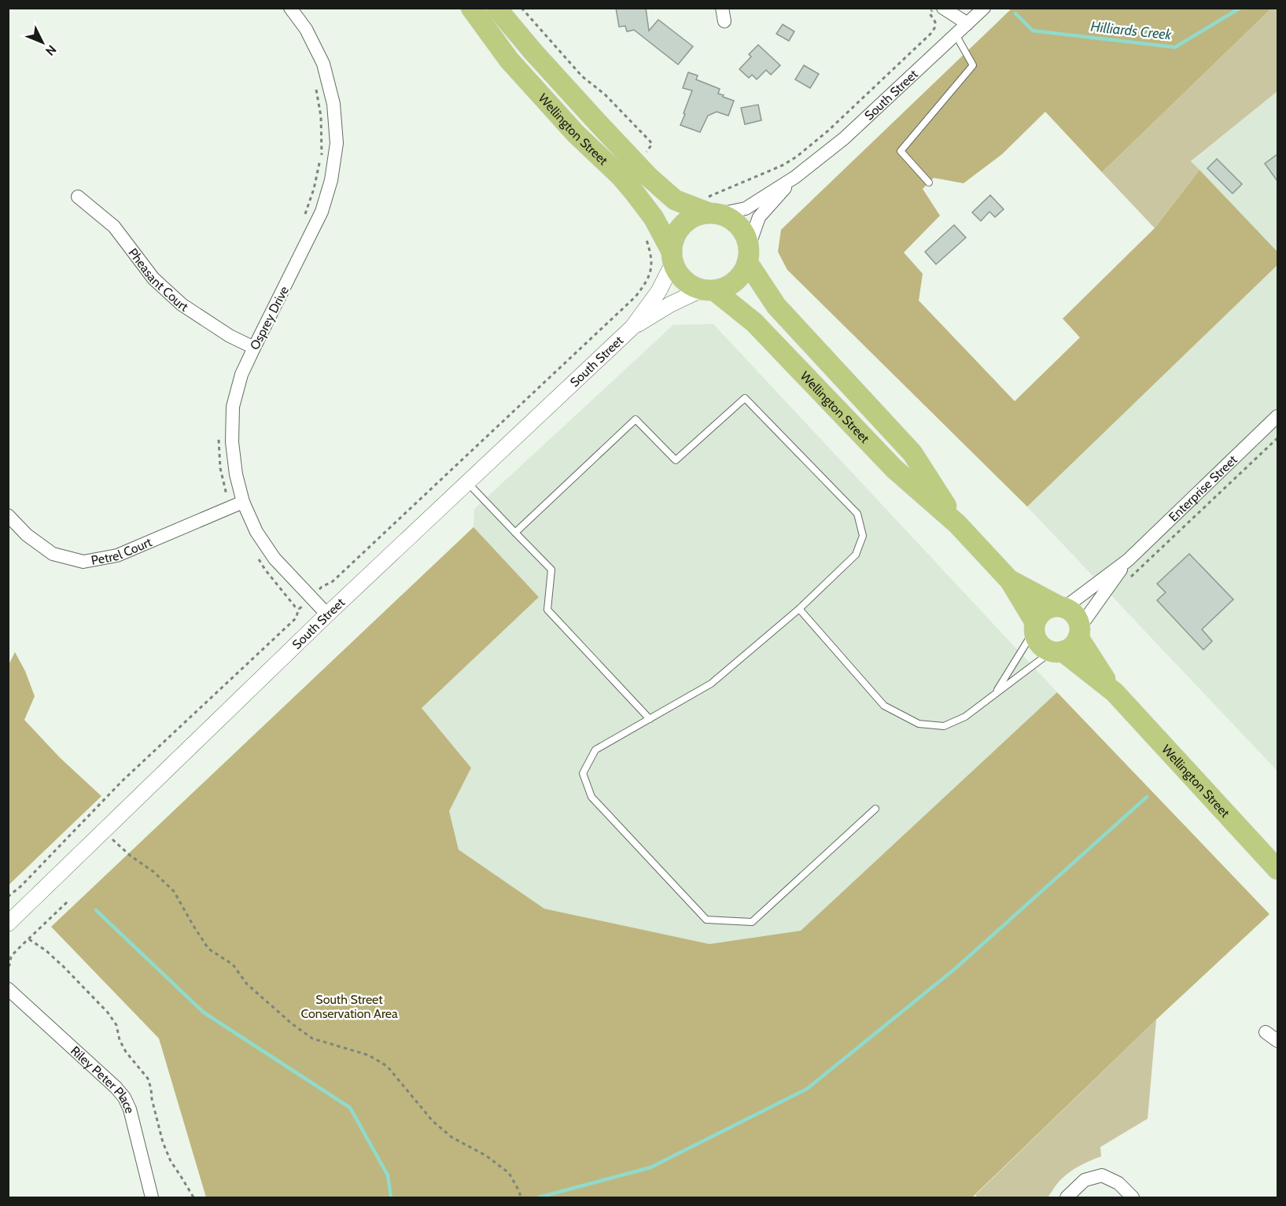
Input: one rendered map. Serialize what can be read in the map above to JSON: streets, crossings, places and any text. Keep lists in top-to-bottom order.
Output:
{
  "streets": {
    "main road": ["Wellington Street"],
    "street": [
      "South Street",
      "Pheasant Court",
      "Osprey Drive",
      "Enterprise Street",
      "Petrel Court",
      "Riley Peter Place"
    ]
  },
  "crossings": [
    ["South Street", "Wellington Street"],
    ["South Street", "Osprey Drive"],
    ["Wellington Street", "Enterprise Street"],
    ["Pheasant Court", "Osprey Drive"],
    ["Osprey Drive", "Petrel Court"]
  ],
  "water": ["Hilliards Creek"],
  "parks": ["South Street Conservation Area"],
  "north": "bottom right"
}
